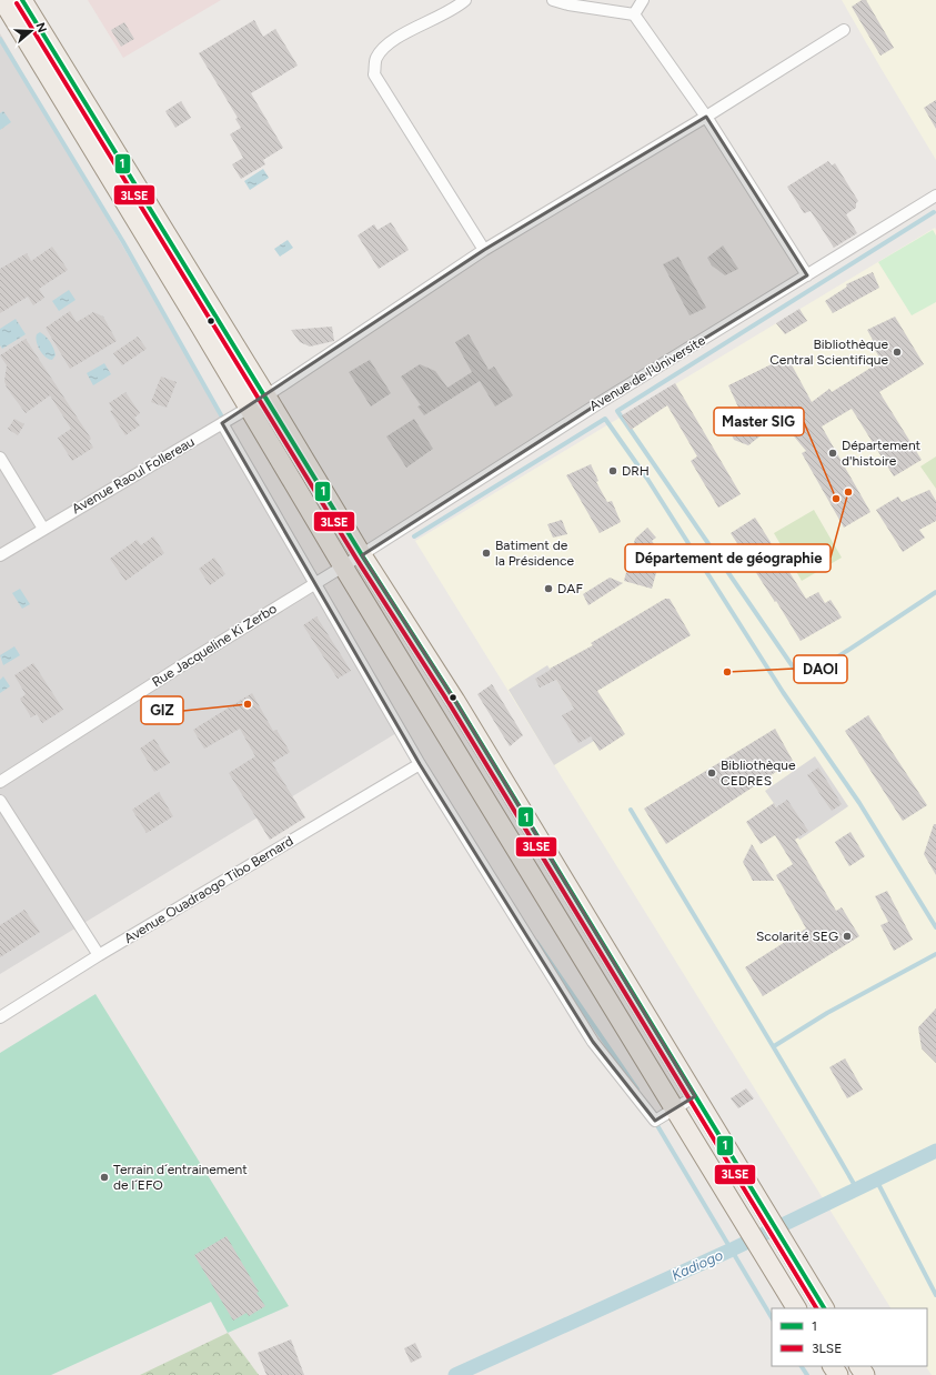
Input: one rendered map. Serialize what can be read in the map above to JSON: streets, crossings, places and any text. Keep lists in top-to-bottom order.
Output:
{
  "streets": {
    "street": [
      "Avenue de l'Universite",
      "Avenue Raoul Follereau",
      "Rue Jacqueline Ki Zerbo",
      "Avenue Ouadraogo Tibo Bernard"
    ]
  },
  "crossings": [
    ["Avenue de l'Universite", "Rue Jacqueline Ki Zerbo"]
  ],
  "water": ["Kadiogo"],
  "places": [
    "Bibliothèque Central Scientifique",
    "Département d'histoire",
    "DRH",
    "Département de géographie",
    "Master SIG",
    "Batiment de la Présidence",
    "DAF",
    "DAOI",
    "GIZ",
    "Bibliothèque CEDRES",
    "Scolarité SEG",
    "Terrain d´entrainement de l´EFO"
  ],
  "lines": ["transit line 1", "transit line 3LSE"],
  "legend": ["1", "3LSE"],
  "north": "right"
}
